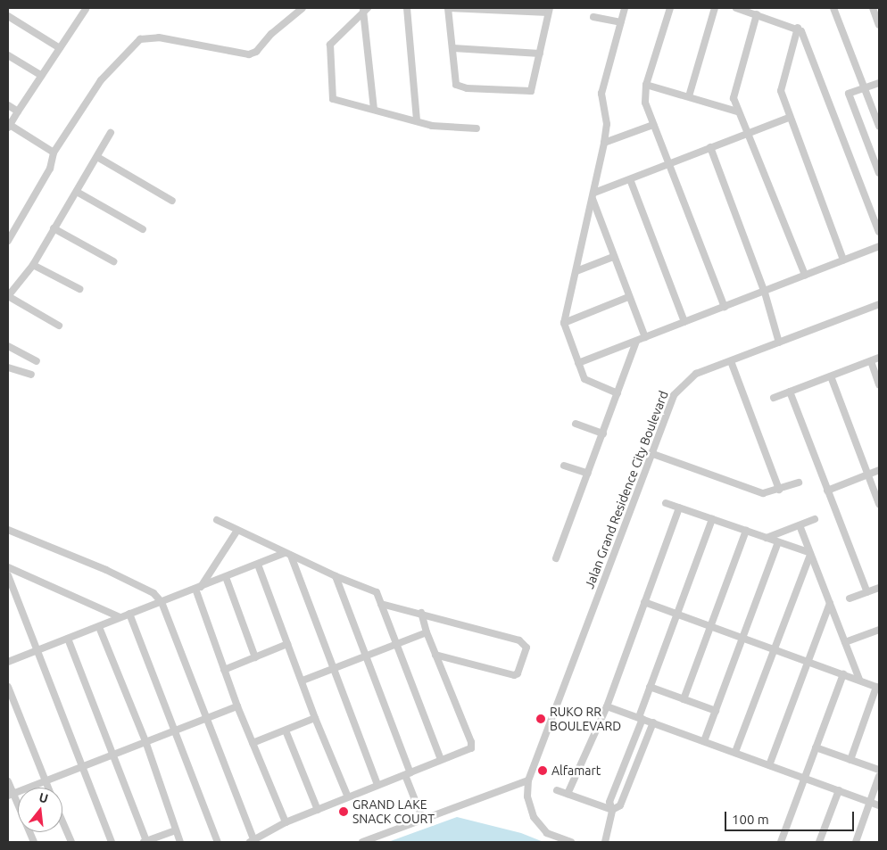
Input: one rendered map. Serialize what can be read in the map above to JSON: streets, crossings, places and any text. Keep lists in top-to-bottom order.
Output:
{
  "streets": {
    "street": ["Jalan Grand Residence City Boulevard"]
  },
  "places": ["RUKO RR BOULEVARD", "Alfamart", "GRAND LAKE SNACK COURT"],
  "scale_bar": "100 m",
  "north": "top"
}
